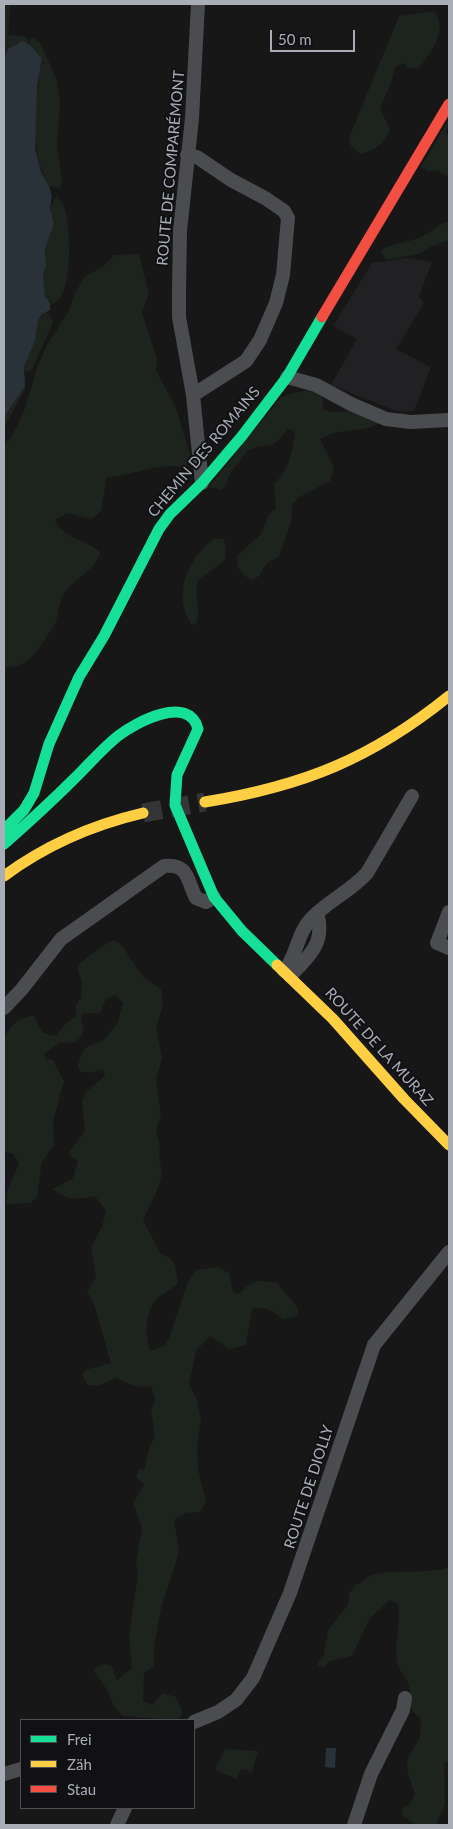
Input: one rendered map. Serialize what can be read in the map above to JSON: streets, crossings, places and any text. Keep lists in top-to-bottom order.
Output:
{
  "streets": {
    "street": [
      "ROUTE DE COMPARÉMONT",
      "CHEMIN DES ROMAINS",
      "ROUTE DE LA MURAZ",
      "ROUTE DE DIOLLY"
    ]
  },
  "crossings": [
    ["ROUTE DE COMPARÉMONT", "CHEMIN DES ROMAINS"],
    ["CHEMIN DES ROMAINS", "ROUTE DE LA MURAZ"]
  ],
  "legend": ["Frei", "Zäh", "Stau"],
  "scale_bar": "50 m"
}
